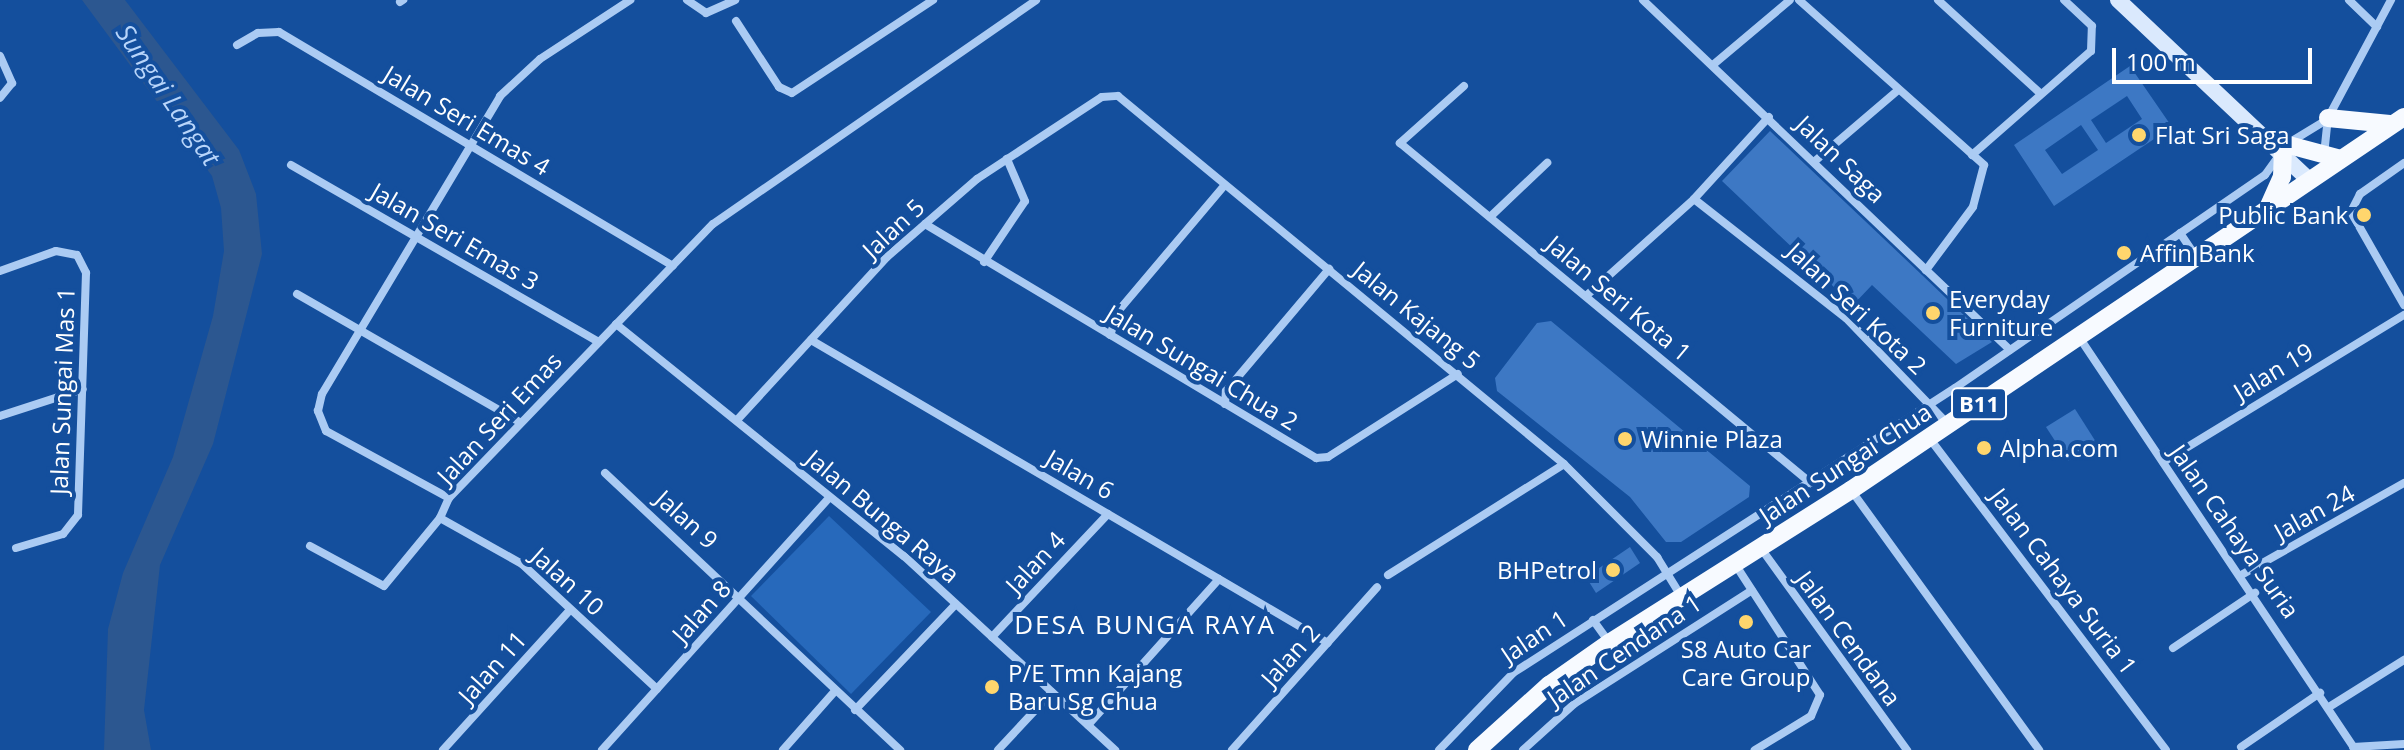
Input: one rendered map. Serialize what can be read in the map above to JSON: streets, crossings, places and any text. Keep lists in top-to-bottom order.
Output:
{
  "streets": {
    "main road": ["B11", "Jalan Sungai Chua"],
    "street": [
      "Jalan Seri Emas 4",
      "Jalan Saga",
      "Jalan 5",
      "Jalan Seri Emas 3",
      "Jalan Seri Kota 1",
      "Jalan Seri Kota 2",
      "Jalan Kajang 5",
      "Jalan Sungai Chua 2",
      "Jalan 19",
      "Jalan Sungai Mas 1",
      "Jalan Seri Emas",
      "Jalan 6",
      "Jalan 24",
      "Jalan Bunga Raya",
      "Jalan 9",
      "Jalan Cahaya Suria",
      "Jalan 4",
      "Jalan 10",
      "Jalan Cahaya Suria 1",
      "Jalan 8",
      "Jalan 1",
      "Jalan Cendana",
      "Jalan Cendana 1",
      "Jalan 2",
      "Jalan 11"
    ]
  },
  "crossings": [
    ["Jalan Seri Emas 4", "Jalan Seri Emas"],
    ["Jalan Saga", "Jalan 1"],
    ["Jalan 5", "Jalan Kajang 5"],
    ["Jalan 5", "Jalan Sungai Chua 2"],
    ["Jalan 5", "Jalan 6"],
    ["Jalan 5", "Jalan Bunga Raya"],
    ["Jalan Seri Emas 3", "Jalan Seri Emas"],
    ["Jalan Seri Kota 1", "Jalan 1"],
    ["Jalan Seri Kota 2", "Jalan Sungai Chua"],
    ["Jalan Seri Kota 2", "Jalan 1"],
    ["Jalan Kajang 5", "Jalan Sungai Chua 2"],
    ["Jalan Kajang 5", "Jalan Sungai Chua"],
    ["Jalan Kajang 5", "Jalan 1"],
    ["Jalan 19", "Jalan Cahaya Suria"],
    ["Jalan Seri Emas", "Jalan Bunga Raya"],
    ["Jalan Seri Emas", "Jalan 10"],
    ["Jalan Sungai Chua", "Jalan Cahaya Suria"],
    ["Jalan Sungai Chua", "Jalan Cahaya Suria 1"],
    ["Jalan Sungai Chua", "Jalan Cendana"],
    ["Jalan 6", "Jalan 4"],
    ["Jalan 6", "Jalan 2"],
    ["Jalan 24", "Jalan Cahaya Suria"],
    ["Jalan Bunga Raya", "Jalan 4"],
    ["Jalan Bunga Raya", "Jalan 8"],
    ["Jalan 9", "Jalan 8"],
    ["Jalan 10", "Jalan 8"],
    ["Jalan 10", "Jalan 11"]
  ],
  "districts": ["DESA BUNGA RAYA"],
  "water": ["Sungai Langat"],
  "places": [
    "Flat Sri Saga",
    "Public Bank",
    "Affin Bank",
    "Everyday Furniture",
    "Winnie Plaza",
    "Alpha.com",
    "BHPetrol",
    "S8 Auto Car Care Group",
    "P/E Tmn Kajang Baru Sg Chua"
  ],
  "scale_bar": "100 m"
}
